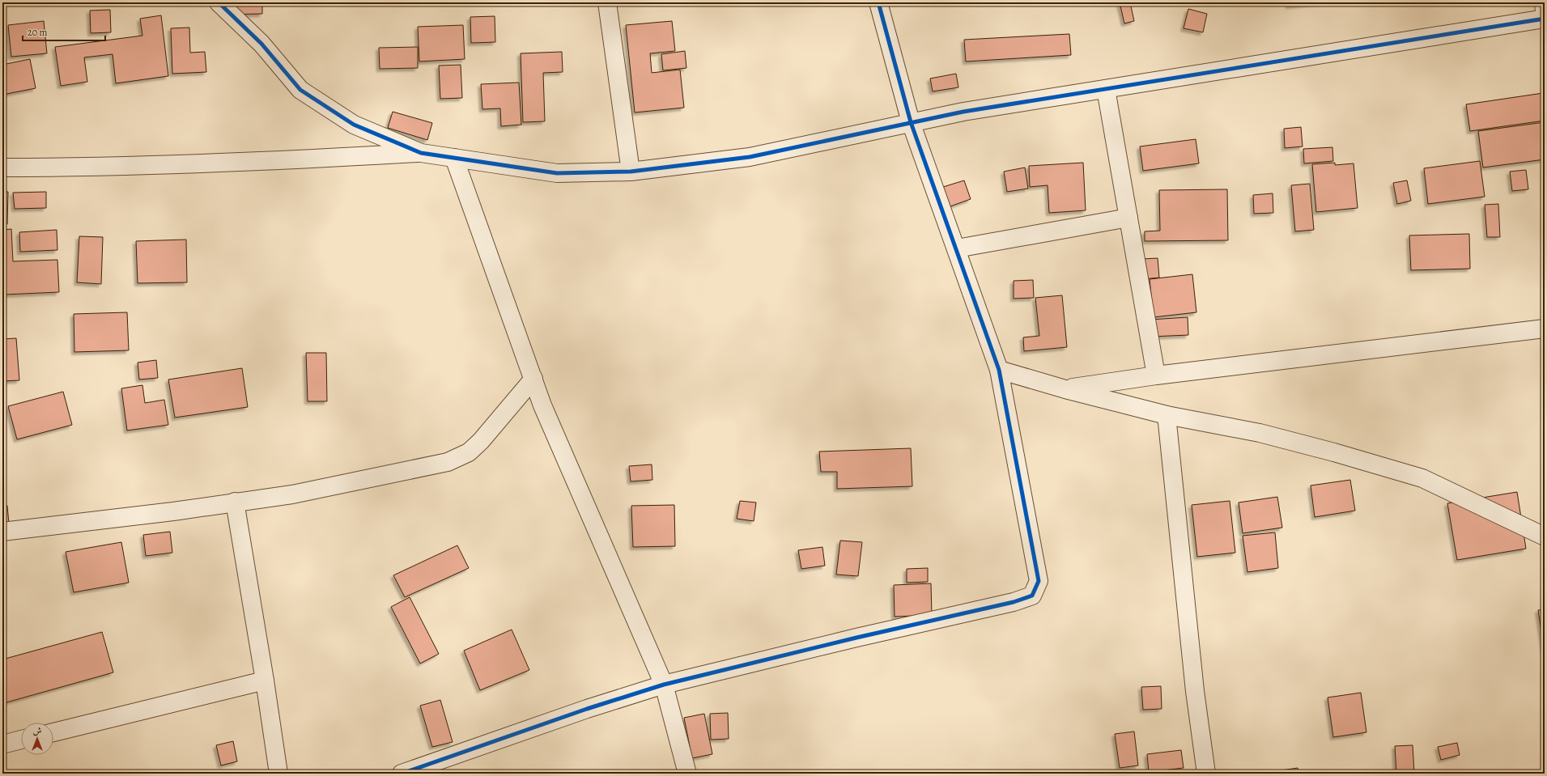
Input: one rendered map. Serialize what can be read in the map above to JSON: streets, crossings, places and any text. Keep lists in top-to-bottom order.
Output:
{
  "scale_bar": "20 m",
  "north": "top"
}
